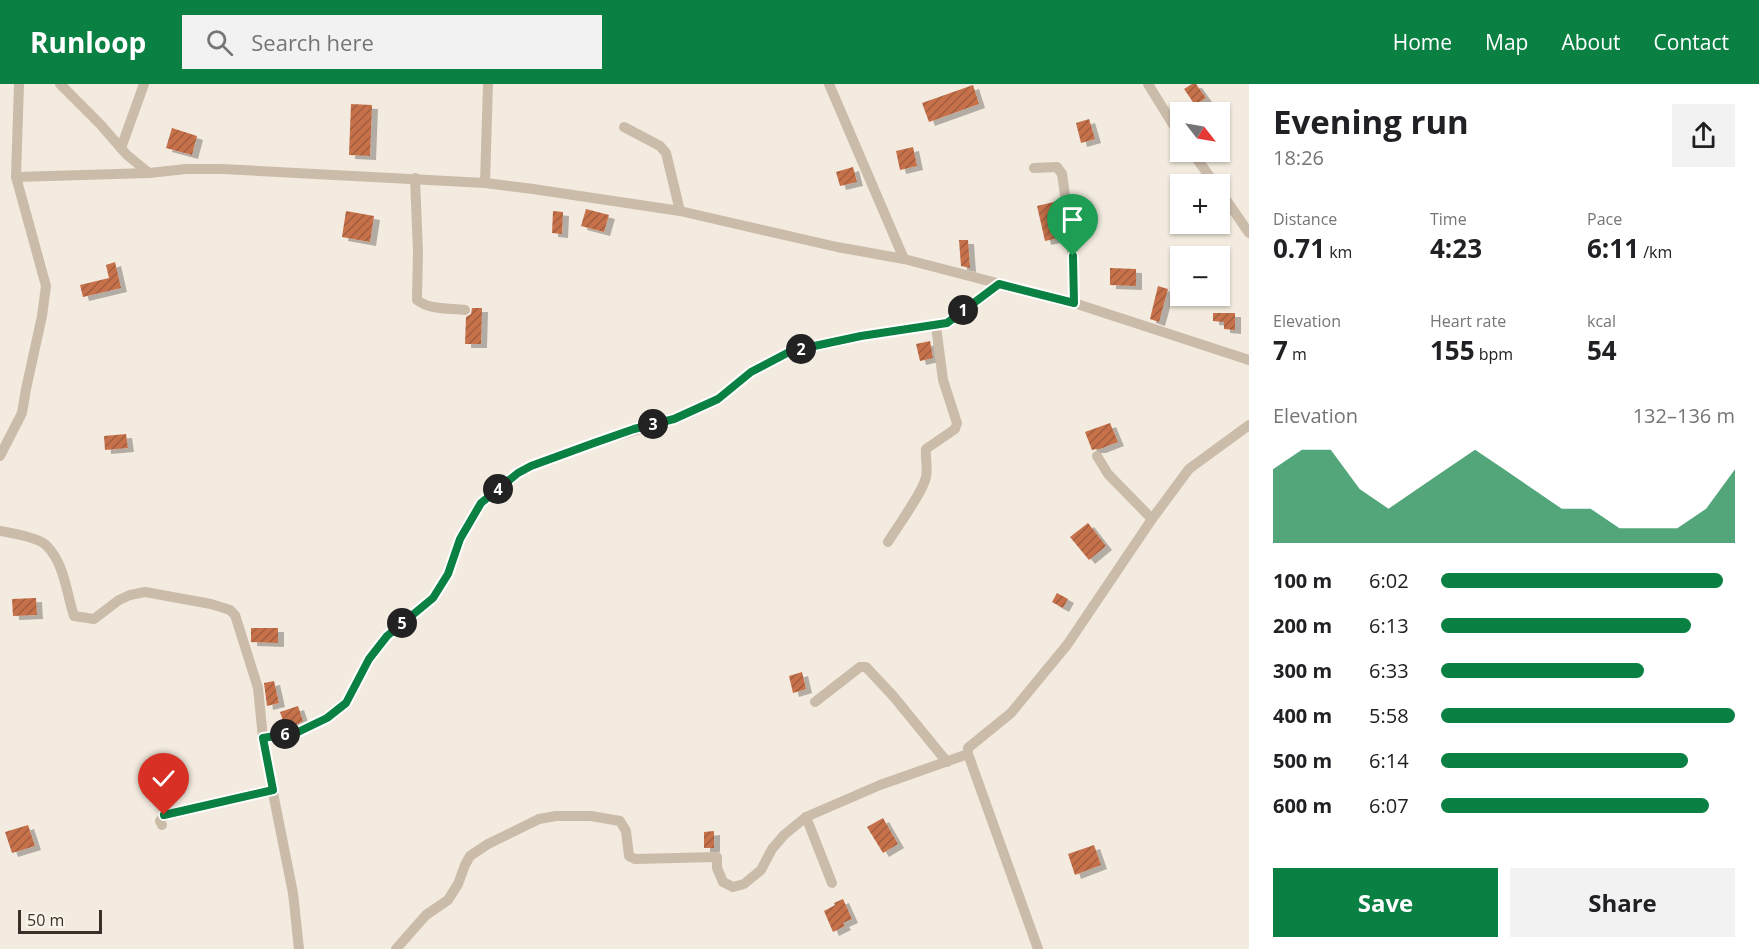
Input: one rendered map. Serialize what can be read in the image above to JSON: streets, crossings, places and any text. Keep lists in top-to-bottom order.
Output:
{
  "scale_bar": "50 m",
  "north": "bottom right",
  "page": {
    "header": "Runloop",
    "search": "Search here",
    "nav": [
      "Home",
      "Map",
      "About",
      "Contact"
    ],
    "heading": ["Evening run", "18:26"],
    "map_buttons": ["+", "−"],
    "stats": [
      ["Distance", "0.71 km"],
      ["Time", "4:23"],
      ["Pace", "6:11 /km"],
      ["Elevation", "7 m"],
      ["Heart rate", "155 bpm"],
      ["kcal", "54"]
    ],
    "pins": [
      "1",
      "2",
      "3",
      "4",
      "5",
      "6"
    ],
    "chart": ["Elevation", "132–136 m"],
    "list": [
      {
        "name": "100 m",
        "note": "6:02"
      },
      {
        "name": "200 m",
        "note": "6:13"
      },
      {
        "name": "300 m",
        "note": "6:33"
      },
      {
        "name": "400 m",
        "note": "5:58"
      },
      {
        "name": "500 m",
        "note": "6:14"
      },
      {
        "name": "600 m",
        "note": "6:07"
      }
    ],
    "buttons": ["Save", "Share"],
    "scale": "50 m"
  }
}
